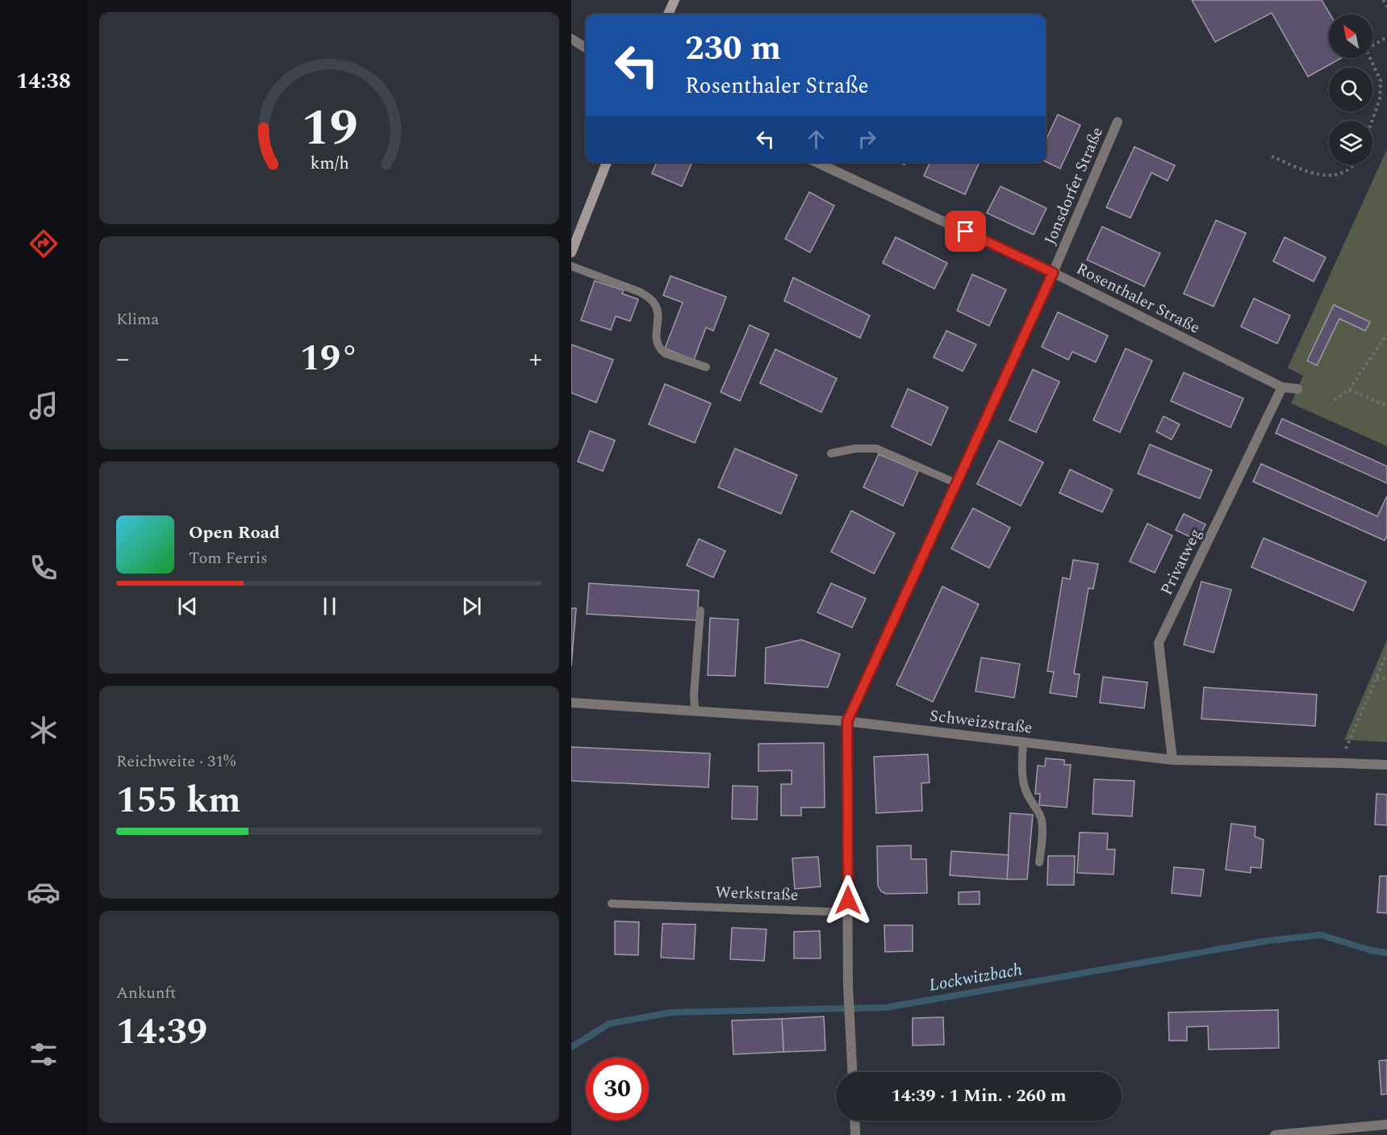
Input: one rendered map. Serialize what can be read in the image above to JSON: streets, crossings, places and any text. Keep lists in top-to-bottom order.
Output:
{
  "streets": {
    "street": [
      "Jonsdorfer Straße",
      "Rosenthaler Straße",
      "Privatweg",
      "Schweizstraße"
    ],
    "lane": ["Werkstraße"]
  },
  "crossings": [
    ["Jonsdorfer Straße", "Rosenthaler Straße"],
    ["Jonsdorfer Straße", "Schweizstraße"],
    ["Jonsdorfer Straße", "Werkstraße"],
    ["Rosenthaler Straße", "Privatweg"],
    ["Privatweg", "Schweizstraße"]
  ],
  "water": ["Lockwitzbach"],
  "north": "top left",
  "page": {
    "tabs": "14:38",
    "turn": ["230 m", "Rosenthaler Straße"],
    "tile": [
      "Klima",
      ["Reichweite · 31%", "155 km"],
      ["Ankunft", "14:39"]
    ],
    "heat": ["−", "19°", "+"],
    "song": ["Open Road", "Tom Ferris"],
    "limit": "30",
    "trip": "14:39 · 1 Min. · 260 m",
    "gauge": ["19", "km/h"]
  }
}
